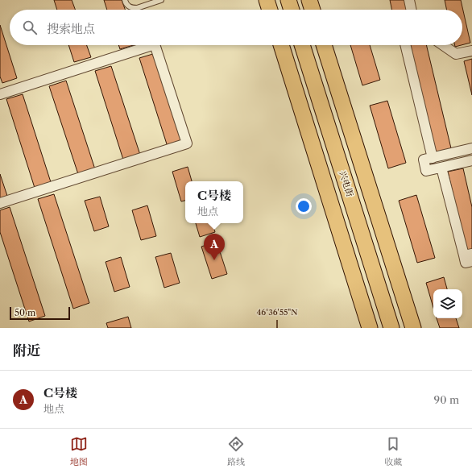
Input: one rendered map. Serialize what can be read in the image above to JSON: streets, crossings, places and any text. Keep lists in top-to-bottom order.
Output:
{
  "streets": {
    "main road": ["兴电街"]
  },
  "scale_bar": "50 m",
  "page": {
    "search": "搜索地点",
    "popup": ["C号楼", "地点"],
    "pins": "A",
    "scale": "50 m",
    "heading": "附近",
    "list": [
      {
        "mark": "A",
        "name": "C号楼",
        "note": "地点",
        "value": "90 m"
      }
    ],
    "nav": ["地图", "路线", "收藏"]
  },
  "coordinates": ["46°36'55\"N"]
}
